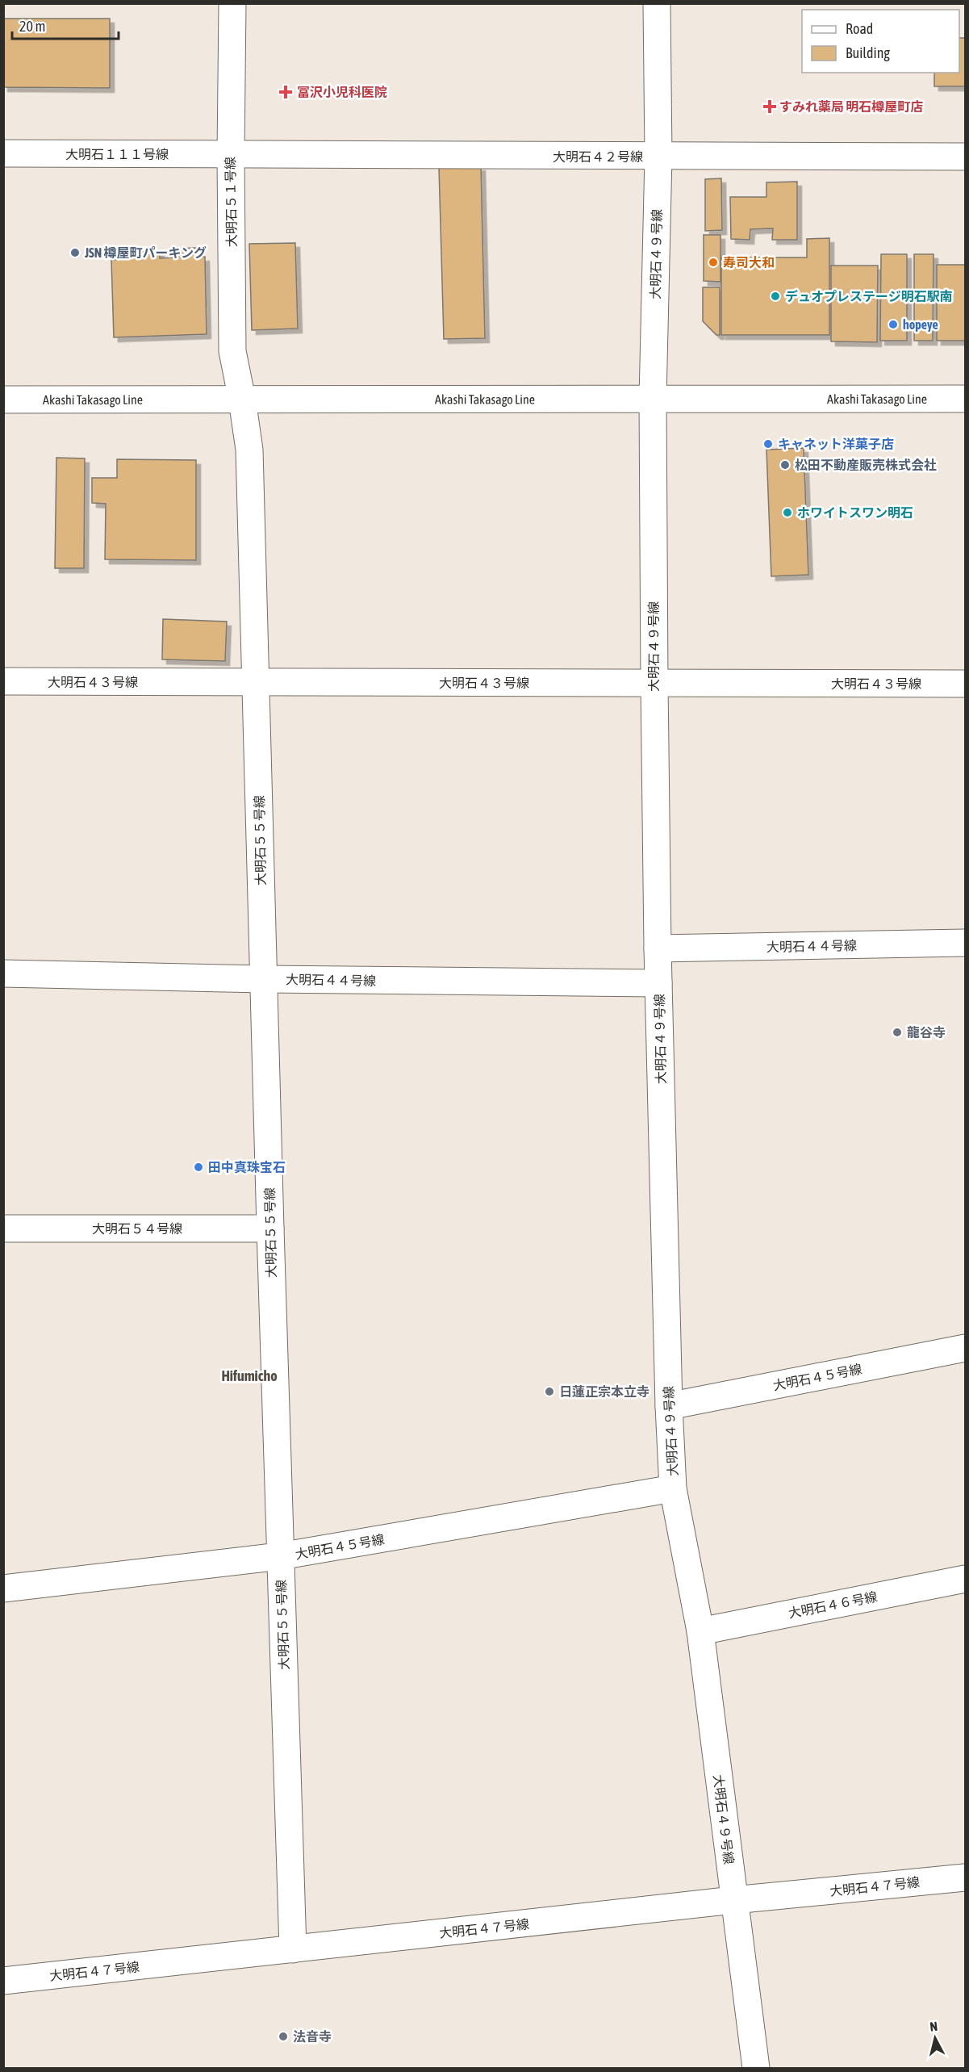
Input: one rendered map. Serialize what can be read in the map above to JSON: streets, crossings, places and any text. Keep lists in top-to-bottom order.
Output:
{
  "streets": {
    "street": [
      "大明石１１１号線",
      "大明石４２号線",
      "大明石５１号線",
      "大明石４９号線",
      "Akashi Takasago Line",
      "大明石４３号線",
      "大明石５５号線",
      "大明石４４号線",
      "大明石５４号線",
      "大明石４５号線",
      "大明石４６号線",
      "大明石４７号線"
    ]
  },
  "crossings": [
    ["大明石１１１号線", "大明石４２号線"],
    ["大明石１１１号線", "大明石５１号線"],
    ["大明石４２号線", "大明石５１号線"],
    ["大明石４２号線", "大明石４９号線"],
    ["大明石５１号線", "Akashi Takasago Line"],
    ["大明石５１号線", "大明石５５号線"],
    ["大明石４９号線", "Akashi Takasago Line"],
    ["大明石４９号線", "大明石４３号線"],
    ["大明石４９号線", "大明石４４号線"],
    ["大明石４９号線", "大明石４５号線"],
    ["大明石４９号線", "大明石４６号線"],
    ["大明石４９号線", "大明石４７号線"],
    ["Akashi Takasago Line", "大明石５５号線"],
    ["大明石４３号線", "大明石５５号線"],
    ["大明石５５号線", "大明石４４号線"],
    ["大明石５５号線", "大明石５４号線"],
    ["大明石５５号線", "大明石４５号線"],
    ["大明石５５号線", "大明石４７号線"]
  ],
  "districts": ["Hifumicho"],
  "places": {
    "health": ["冨沢小児科医院", "すみれ薬局 明石樽屋町店"],
    "other": [
      "JSN 樽屋町パーキング",
      "寿司大和",
      "デュオプレステージ明石駅南",
      "hopeye",
      "キャネット洋菓子店",
      "松田不動産販売株式会社",
      "ホワイトスワン明石",
      "龍谷寺",
      "田中真珠宝石",
      "日蓮正宗本立寺",
      "法音寺"
    ]
  },
  "legend": ["Road", "Building"],
  "scale_bar": "20 m",
  "north": "top"
}
